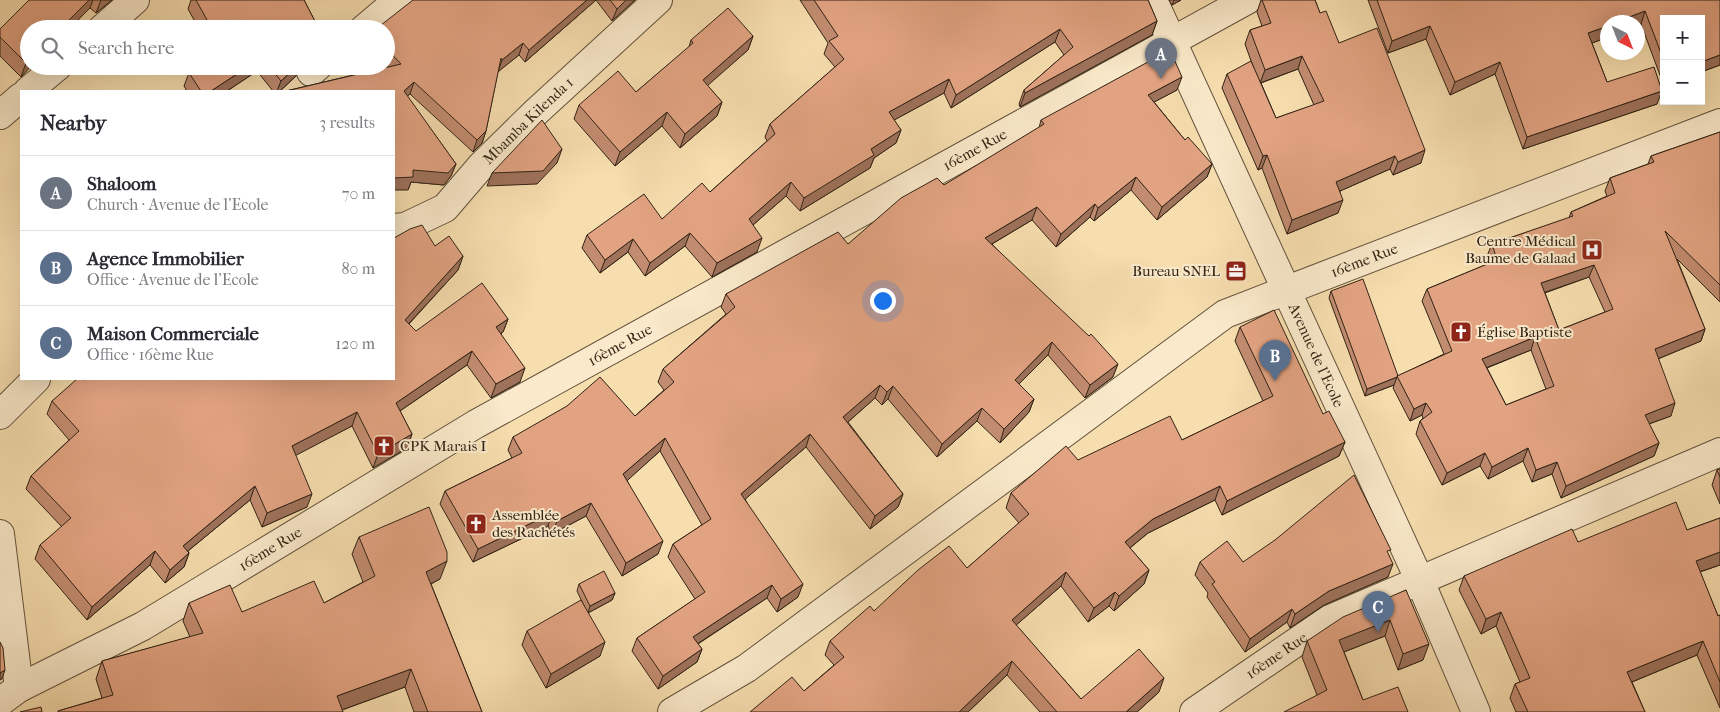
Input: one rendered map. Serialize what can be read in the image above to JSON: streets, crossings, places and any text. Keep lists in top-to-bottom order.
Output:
{
  "streets": {
    "street": ["Mbamba Kilenda 1", "16ème Rue", "Avenue de l'Ecole"]
  },
  "crossings": [
    ["16ème Rue", "Avenue de l'Ecole"]
  ],
  "places": {
    "hospital": ["Centre Médical Baume de Galaad"],
    "office": ["Bureau SNEL"],
    "church": ["Église Baptiste", "CPK Marais I", "Assemblée des Rachétés"]
  },
  "north": "bottom right",
  "page": {
    "map_buttons": ["+", "−"],
    "search": "Search here",
    "pins": ["A", "B", "C"],
    "heading": ["Nearby", "3 results"],
    "list": [
      {
        "mark": "A",
        "name": "Shaloom",
        "note": "Church · Avenue de l'Ecole",
        "value": "70 m"
      },
      {
        "mark": "B",
        "name": "Agence Immobilier",
        "note": "Office · Avenue de l'Ecole",
        "value": "80 m"
      },
      {
        "mark": "C",
        "name": "Maison Commerciale",
        "note": "Office · 16ème Rue",
        "value": "120 m"
      }
    ]
  }
}
